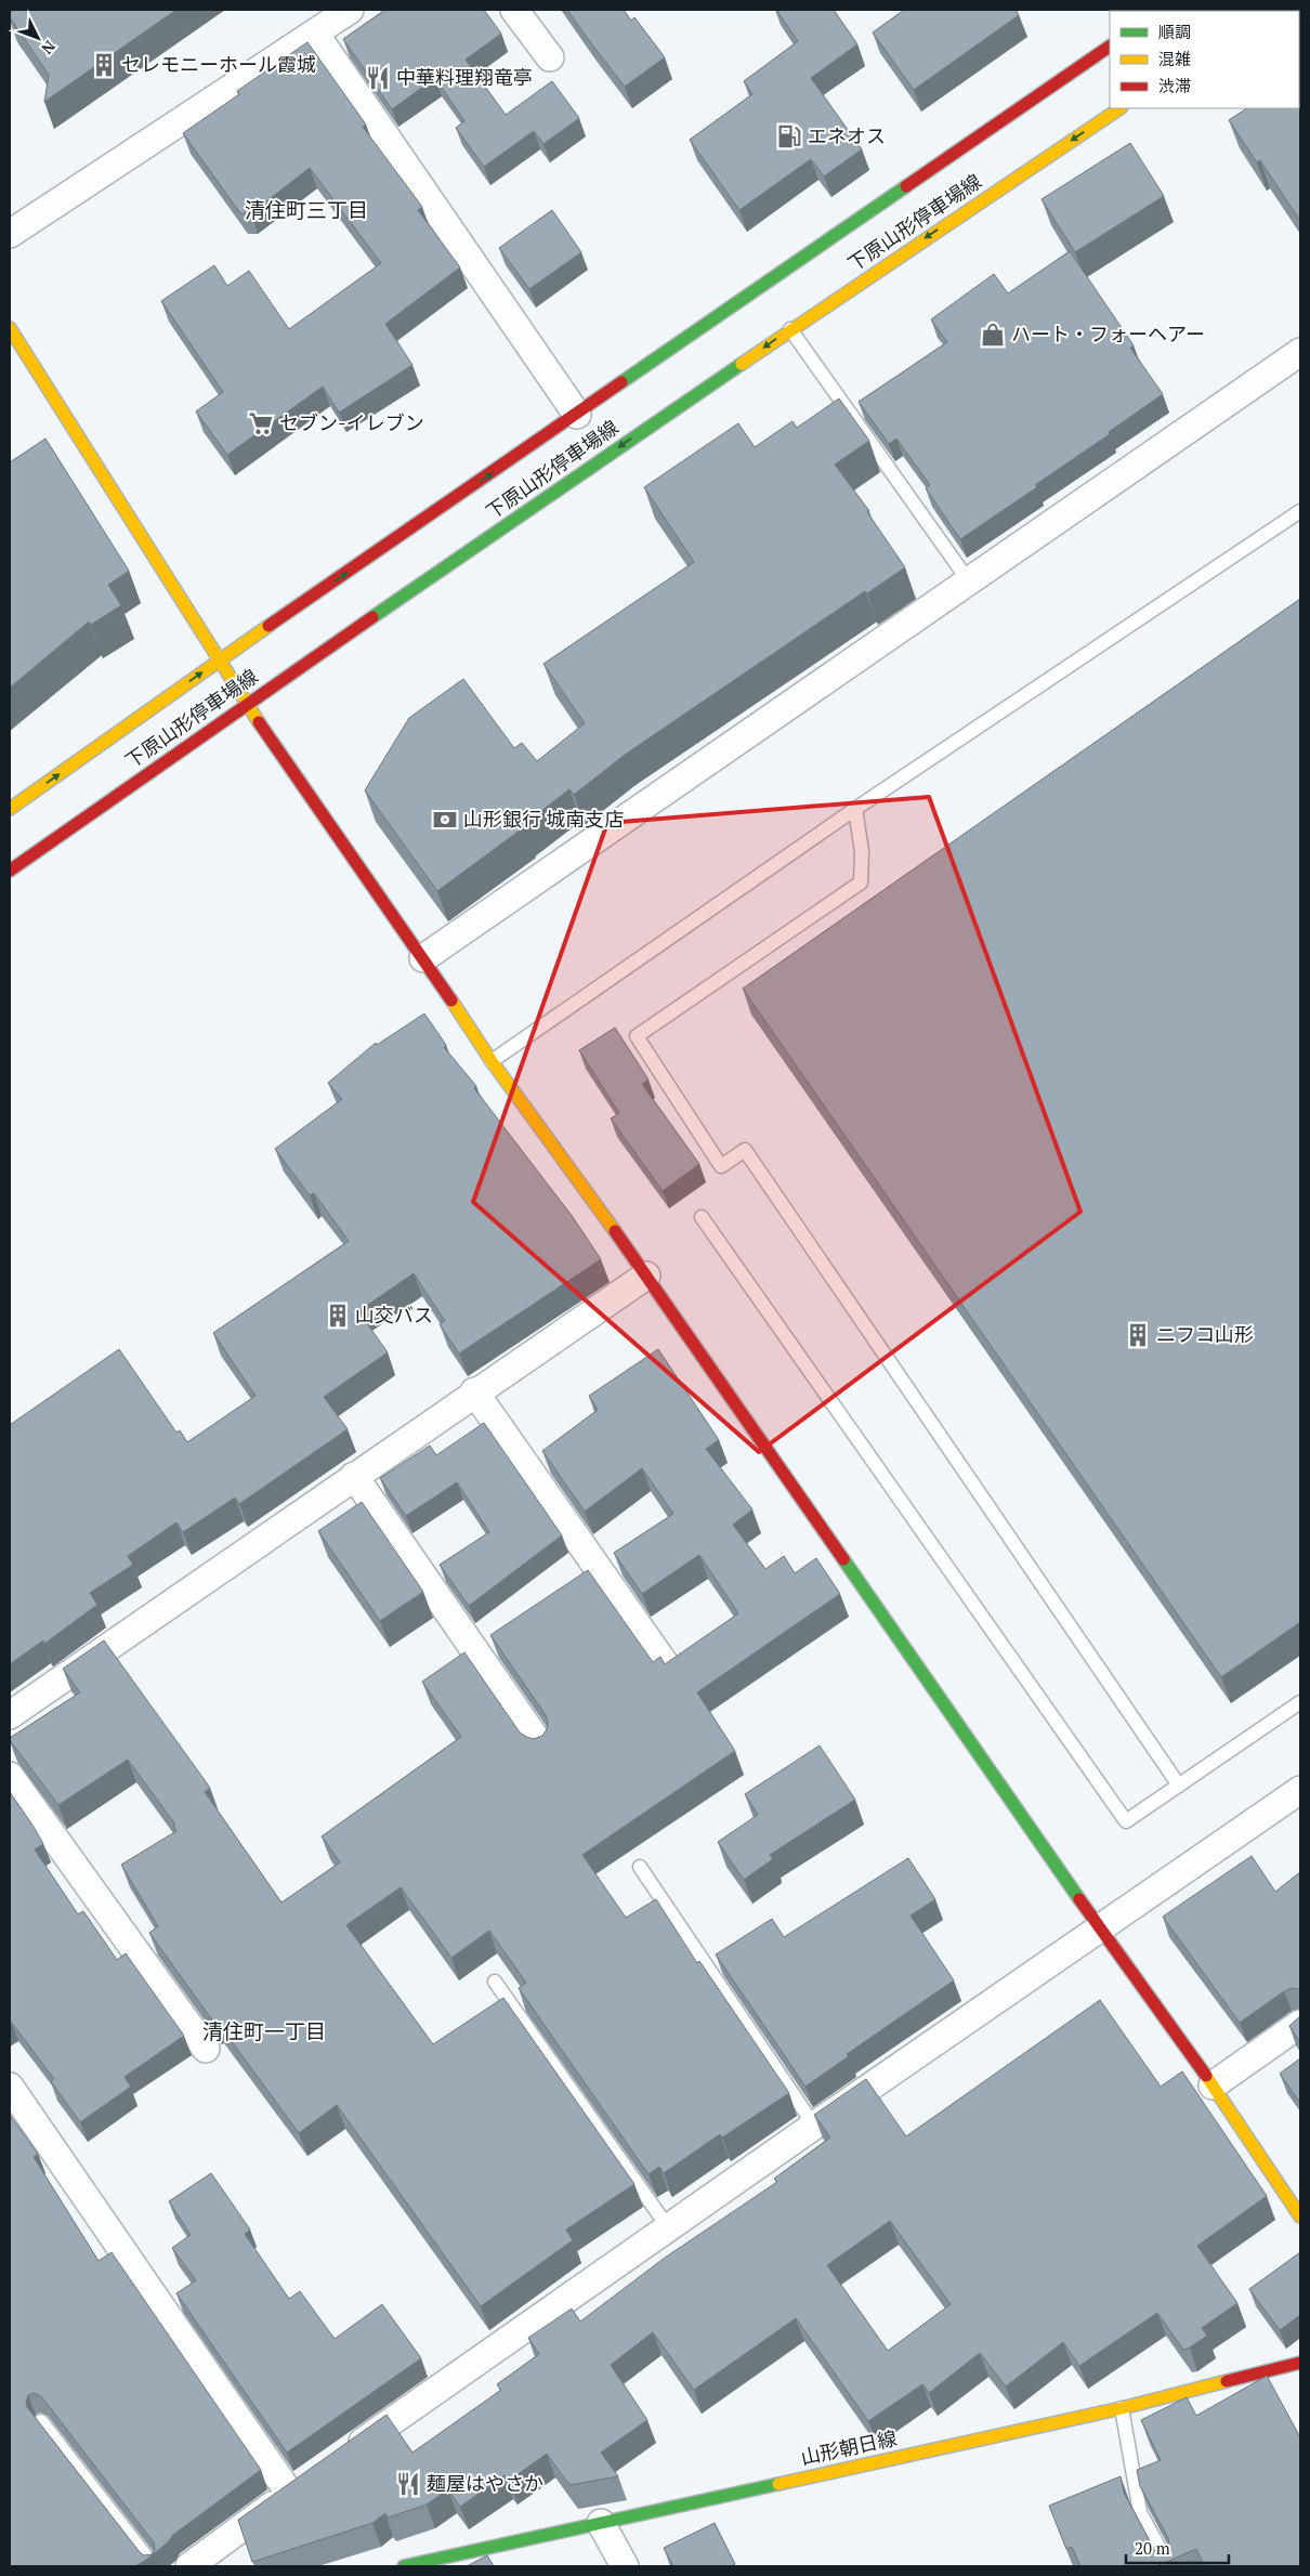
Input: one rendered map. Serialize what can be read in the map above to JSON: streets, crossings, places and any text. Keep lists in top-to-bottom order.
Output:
{
  "streets": {
    "main road": ["下原山形停車場線", "山形朝日線"]
  },
  "districts": ["清住町三丁目", "清住町一丁目"],
  "places": {
    "building": ["セレモニーホール霞城", "山交バス", "ニフコ山形"],
    "restaurant": ["中華料理翔竜亭", "麺屋はやさか"],
    "fuel station": ["エネオス"],
    "shop": ["ハート・フォーヘアー"],
    "supermarket": ["セブン-イレブン"],
    "bank": ["山形銀行 城南支店"]
  },
  "legend": ["順調", "混雑", "渋滞"],
  "scale_bar": "20 m",
  "north": "bottom right"
}
